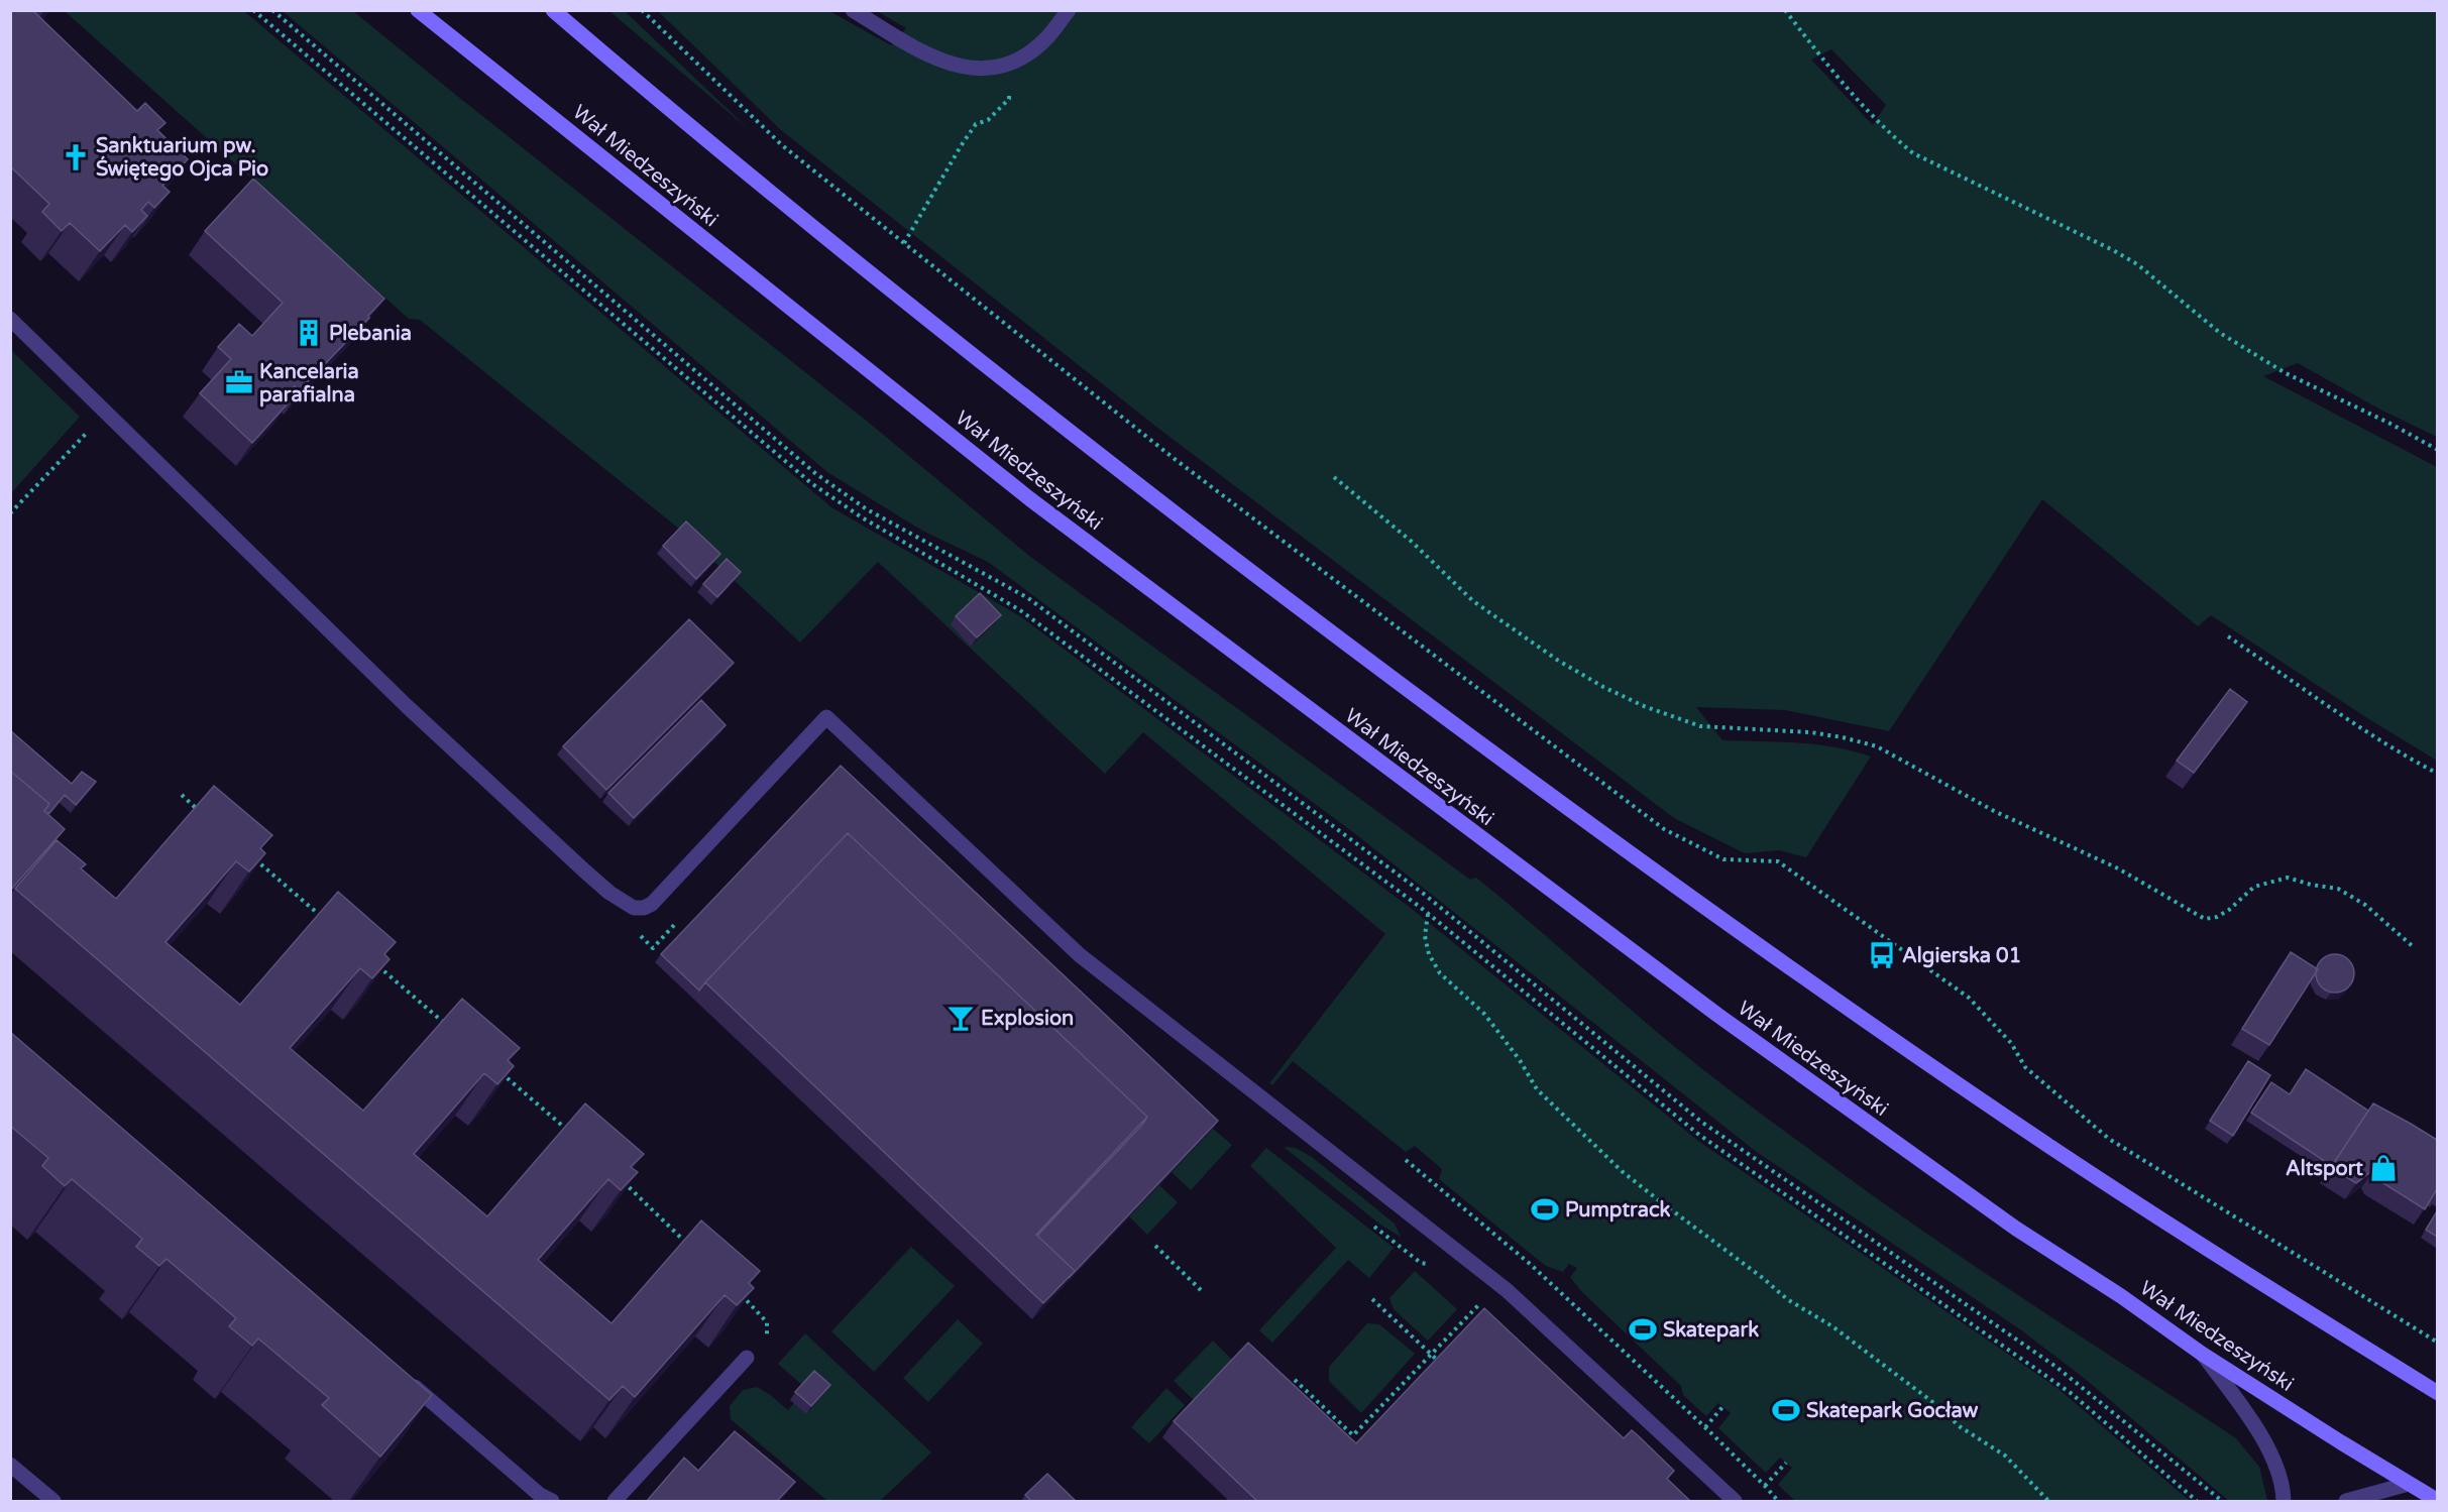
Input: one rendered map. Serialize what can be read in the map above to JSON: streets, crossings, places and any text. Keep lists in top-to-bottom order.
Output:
{
  "streets": {
    "main road": ["Wał Miedzeszyński"]
  },
  "places": {
    "church": ["Sanktuarium pw. Świętego Ojca Pio"],
    "building": ["Plebania"],
    "office": ["Kancelaria parafialna"],
    "bus stop": ["Algierska 01"],
    "bar": ["Explosion"],
    "shop": ["Altsport"],
    "sports": ["Pumptrack", "Skatepark", "Skatepark Gocław"]
  }
}
